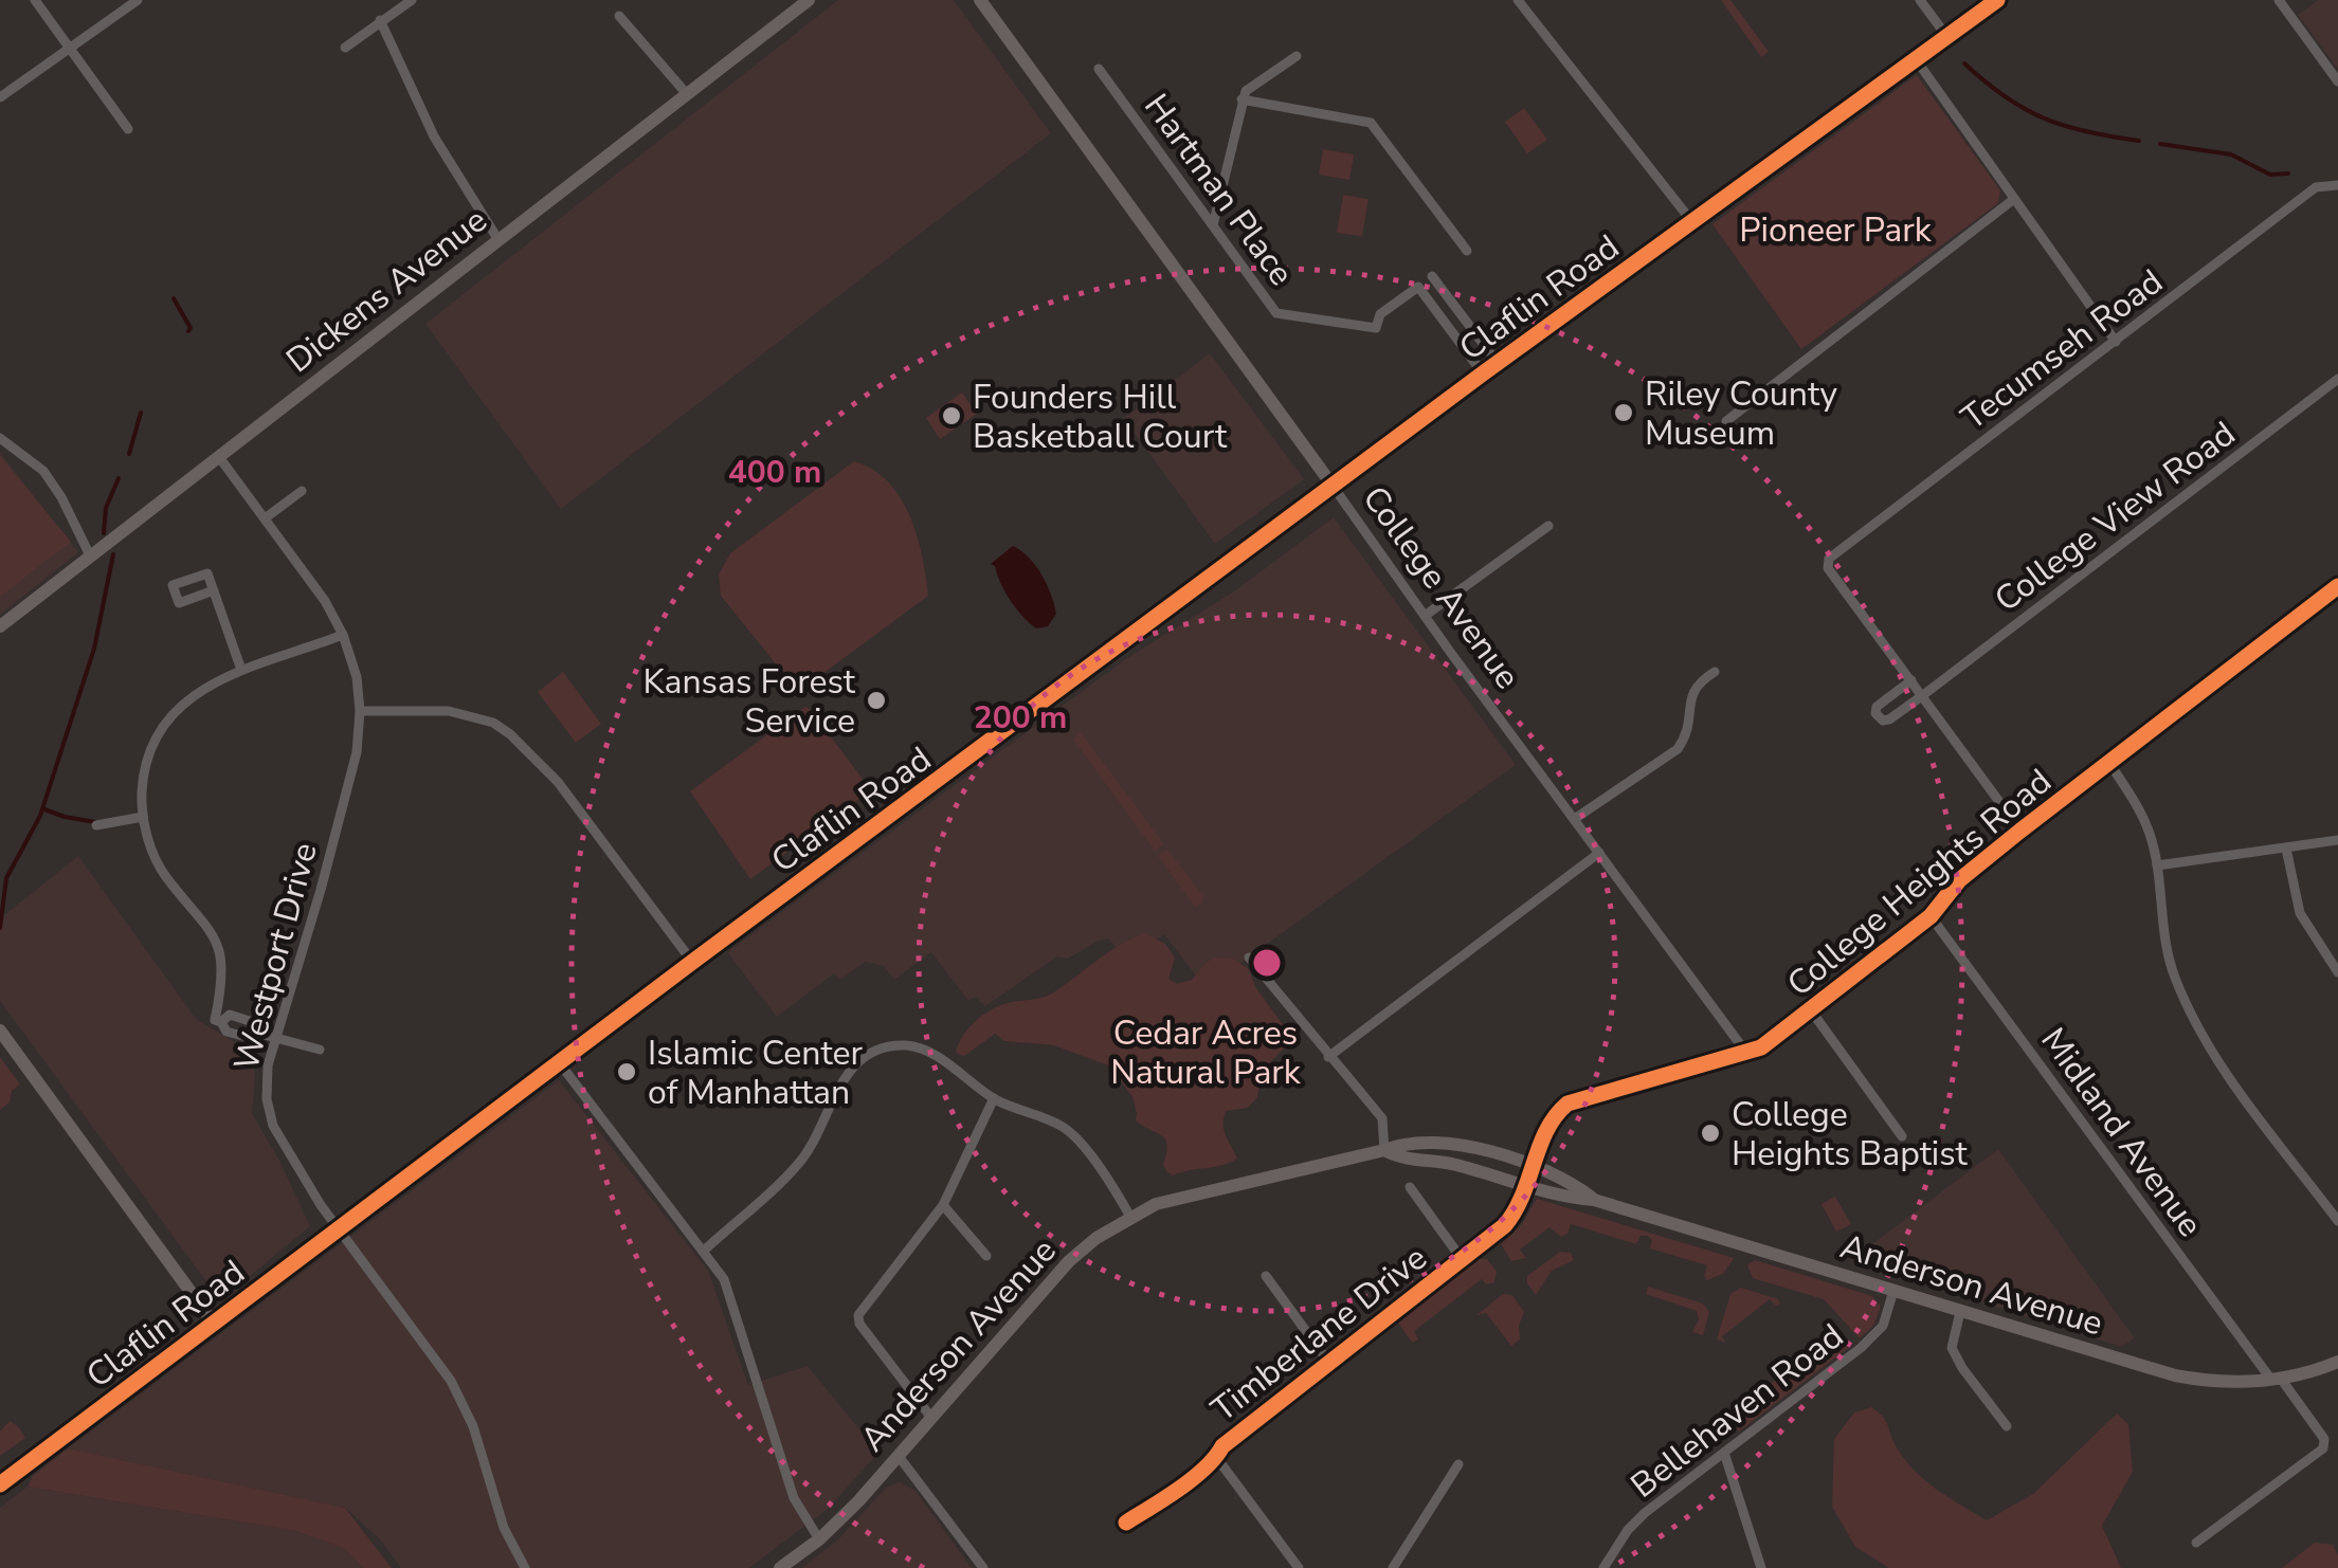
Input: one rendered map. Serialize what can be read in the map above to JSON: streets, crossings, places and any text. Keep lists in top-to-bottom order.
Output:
{
  "streets": {
    "street": [
      "Hartman Place",
      "Dickens Avenue",
      "Claflin Road",
      "Tecumseh Road",
      "College View Road",
      "College Avenue",
      "College Heights Road",
      "Westport Drive",
      "Midland Avenue",
      "Anderson Avenue",
      "Timberlane Drive",
      "Bellehaven Road"
    ]
  },
  "crossings": [
    ["Hartman Place", "Claflin Road"],
    ["Dickens Avenue", "Westport Drive"],
    ["Claflin Road", "College Avenue"],
    ["Claflin Road", "Westport Drive"],
    ["Tecumseh Road", "College View Road"],
    ["College Avenue", "College Heights Road"],
    ["College Heights Road", "Midland Avenue"],
    ["College Heights Road", "Anderson Avenue"],
    ["College Heights Road", "Timberlane Drive"],
    ["Midland Avenue", "Anderson Avenue"],
    ["Anderson Avenue", "Timberlane Drive"],
    ["Anderson Avenue", "Bellehaven Road"]
  ],
  "parks": ["Pioneer Park", "Cedar Acres Natural Park"],
  "places": [
    "Riley County Museum",
    "Founders Hill Basketball Court",
    "Kansas Forest Service",
    "Islamic Center of Manhattan",
    "College Heights Baptist"
  ],
  "rings": ["400 m", "200 m"]
}
